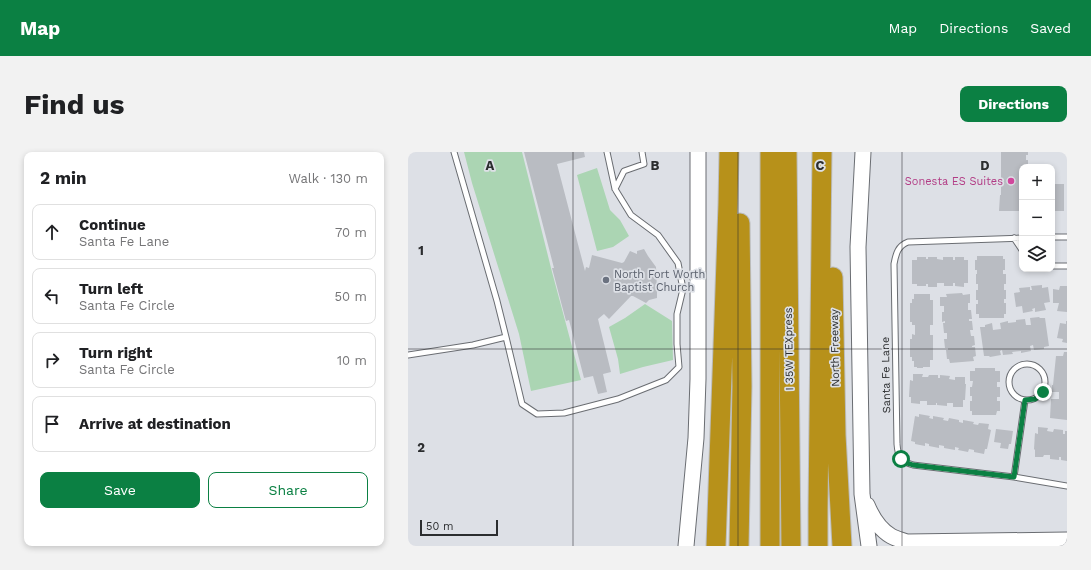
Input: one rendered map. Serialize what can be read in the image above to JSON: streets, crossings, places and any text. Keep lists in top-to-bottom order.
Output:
{
  "streets": {
    "highway": ["North Freeway", "I 35W TEXpress"],
    "lane": ["Santa Fe Lane"]
  },
  "places": ["Sonesta ES Suites", "North Fort Worth Baptist Church"],
  "scale_bar": "50 m",
  "page": {
    "header": "Map",
    "nav": ["Map", "Directions", "Saved"],
    "buttons": [
      "Directions",
      ["Save", "Share"]
    ],
    "title": "Find us",
    "heading": ["2 min", "Walk · 130 m"],
    "map_buttons": ["+", "−"],
    "list": [
      ["Continue", "Santa Fe Lane", "70 m"],
      ["Turn left", "Santa Fe Circle", "50 m"],
      ["Turn right", "Santa Fe Circle", "10 m"],
      "Arrive at destination"
    ],
    "scale": "50 m"
  },
  "grid": {
    "columns": [
      "A",
      "B",
      "C",
      "D"
    ],
    "rows": ["1", "2"]
  }
}
